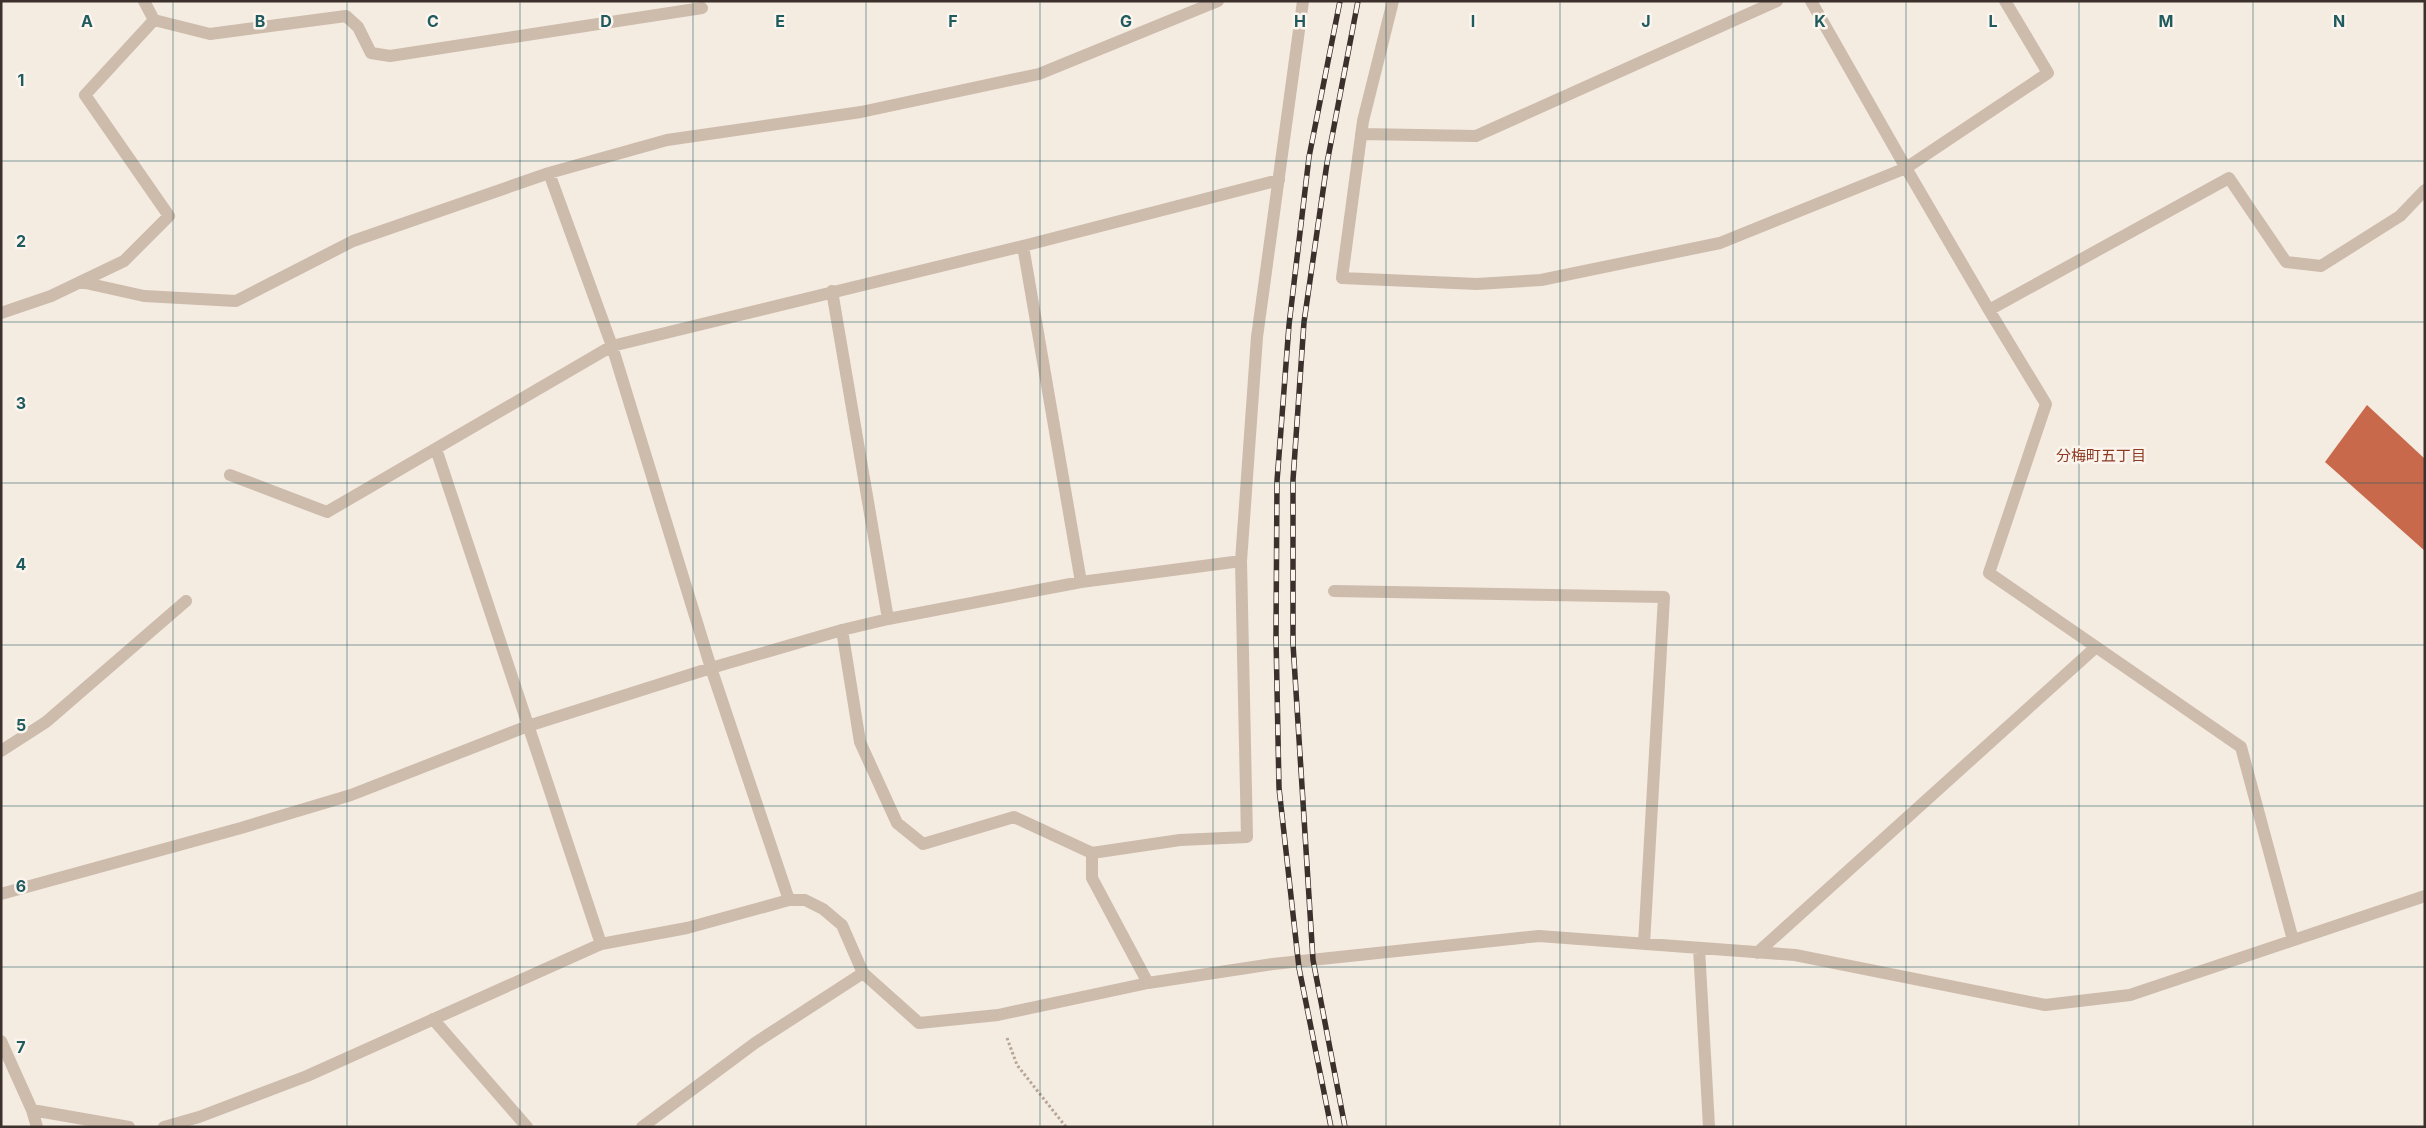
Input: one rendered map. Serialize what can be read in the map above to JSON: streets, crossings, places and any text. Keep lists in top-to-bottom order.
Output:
{
  "districts": ["分梅町五丁目"],
  "grid": {
    "columns": [
      "A",
      "B",
      "C",
      "D",
      "E",
      "F",
      "G",
      "H",
      "I",
      "J",
      "K",
      "L",
      "M",
      "N"
    ],
    "rows": [
      "1",
      "2",
      "3",
      "4",
      "5",
      "6",
      "7"
    ]
  }
}
